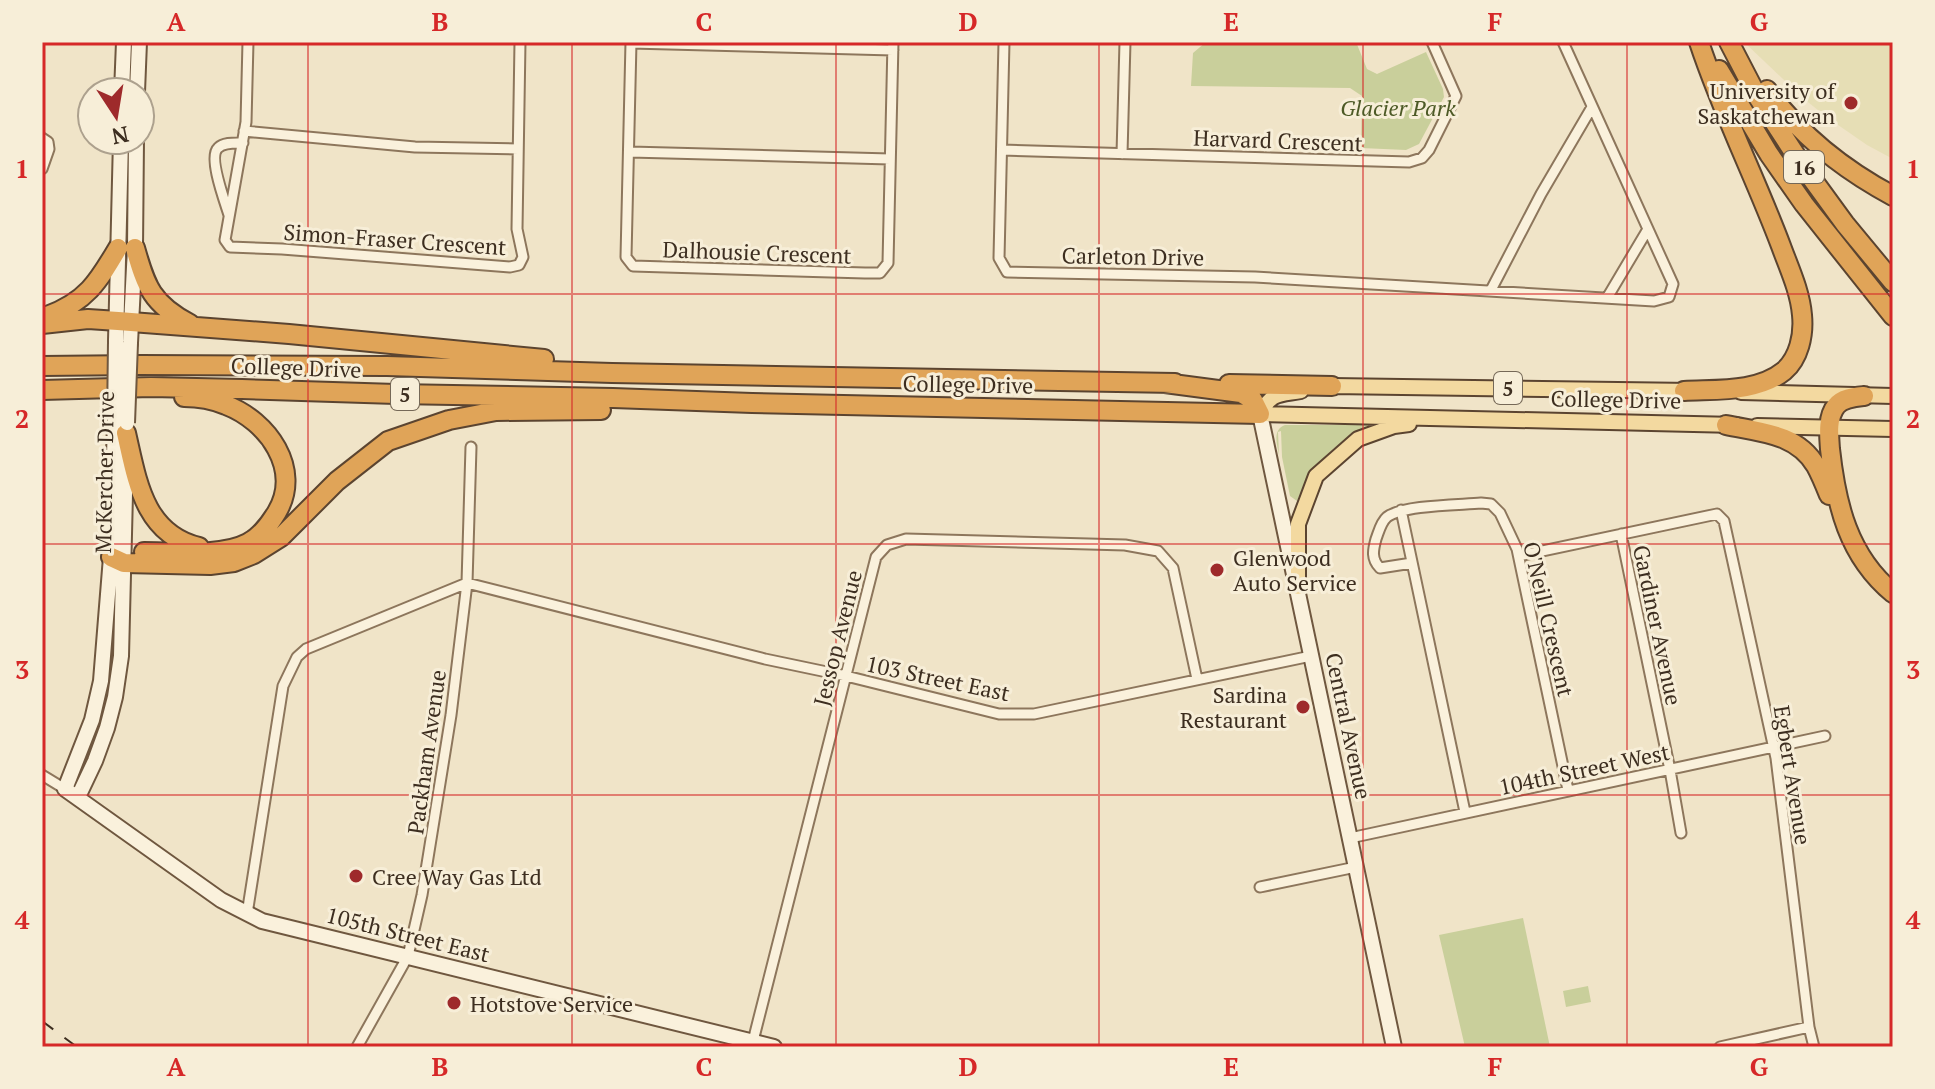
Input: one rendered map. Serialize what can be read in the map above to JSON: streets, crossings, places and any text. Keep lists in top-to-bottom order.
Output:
{
  "streets": {
    "highway": ["16", "College Drive", "5"],
    "main road": ["McKercher Drive", "Central Avenue", "105th Street East"],
    "street": [
      "Harvard Crescent",
      "Simon-Fraser Crescent",
      "Dalhousie Crescent",
      "Carleton Drive",
      "O'Neill Crescent",
      "Gardiner Avenue",
      "Jessop Avenue",
      "103 Street East",
      "Packham Avenue",
      "104th Street West",
      "Egbert Avenue"
    ]
  },
  "crossings": [
    ["Harvard Crescent", "Carleton Drive"],
    ["College Drive", "Central Avenue"],
    ["McKercher Drive", "105th Street East"],
    ["O'Neill Crescent", "104th Street West"],
    ["Gardiner Avenue", "104th Street West"],
    ["Gardiner Avenue", "Egbert Avenue"],
    ["Jessop Avenue", "103 Street East"],
    ["Jessop Avenue", "105th Street East"],
    ["103 Street East", "Central Avenue"],
    ["103 Street East", "Packham Avenue"],
    ["Central Avenue", "104th Street West"],
    ["Packham Avenue", "105th Street East"],
    ["104th Street West", "Egbert Avenue"]
  ],
  "parks": ["Glacier Park"],
  "places": [
    "University of Saskatchewan",
    "Glenwood Auto Service",
    "Sardina Restaurant",
    "Cree Way Gas Ltd",
    "Hotstove Service"
  ],
  "north": "bottom",
  "grid": {
    "columns": [
      "A",
      "B",
      "C",
      "D",
      "E",
      "F",
      "G"
    ],
    "rows": [
      "1",
      "2",
      "3",
      "4"
    ]
  }
}
